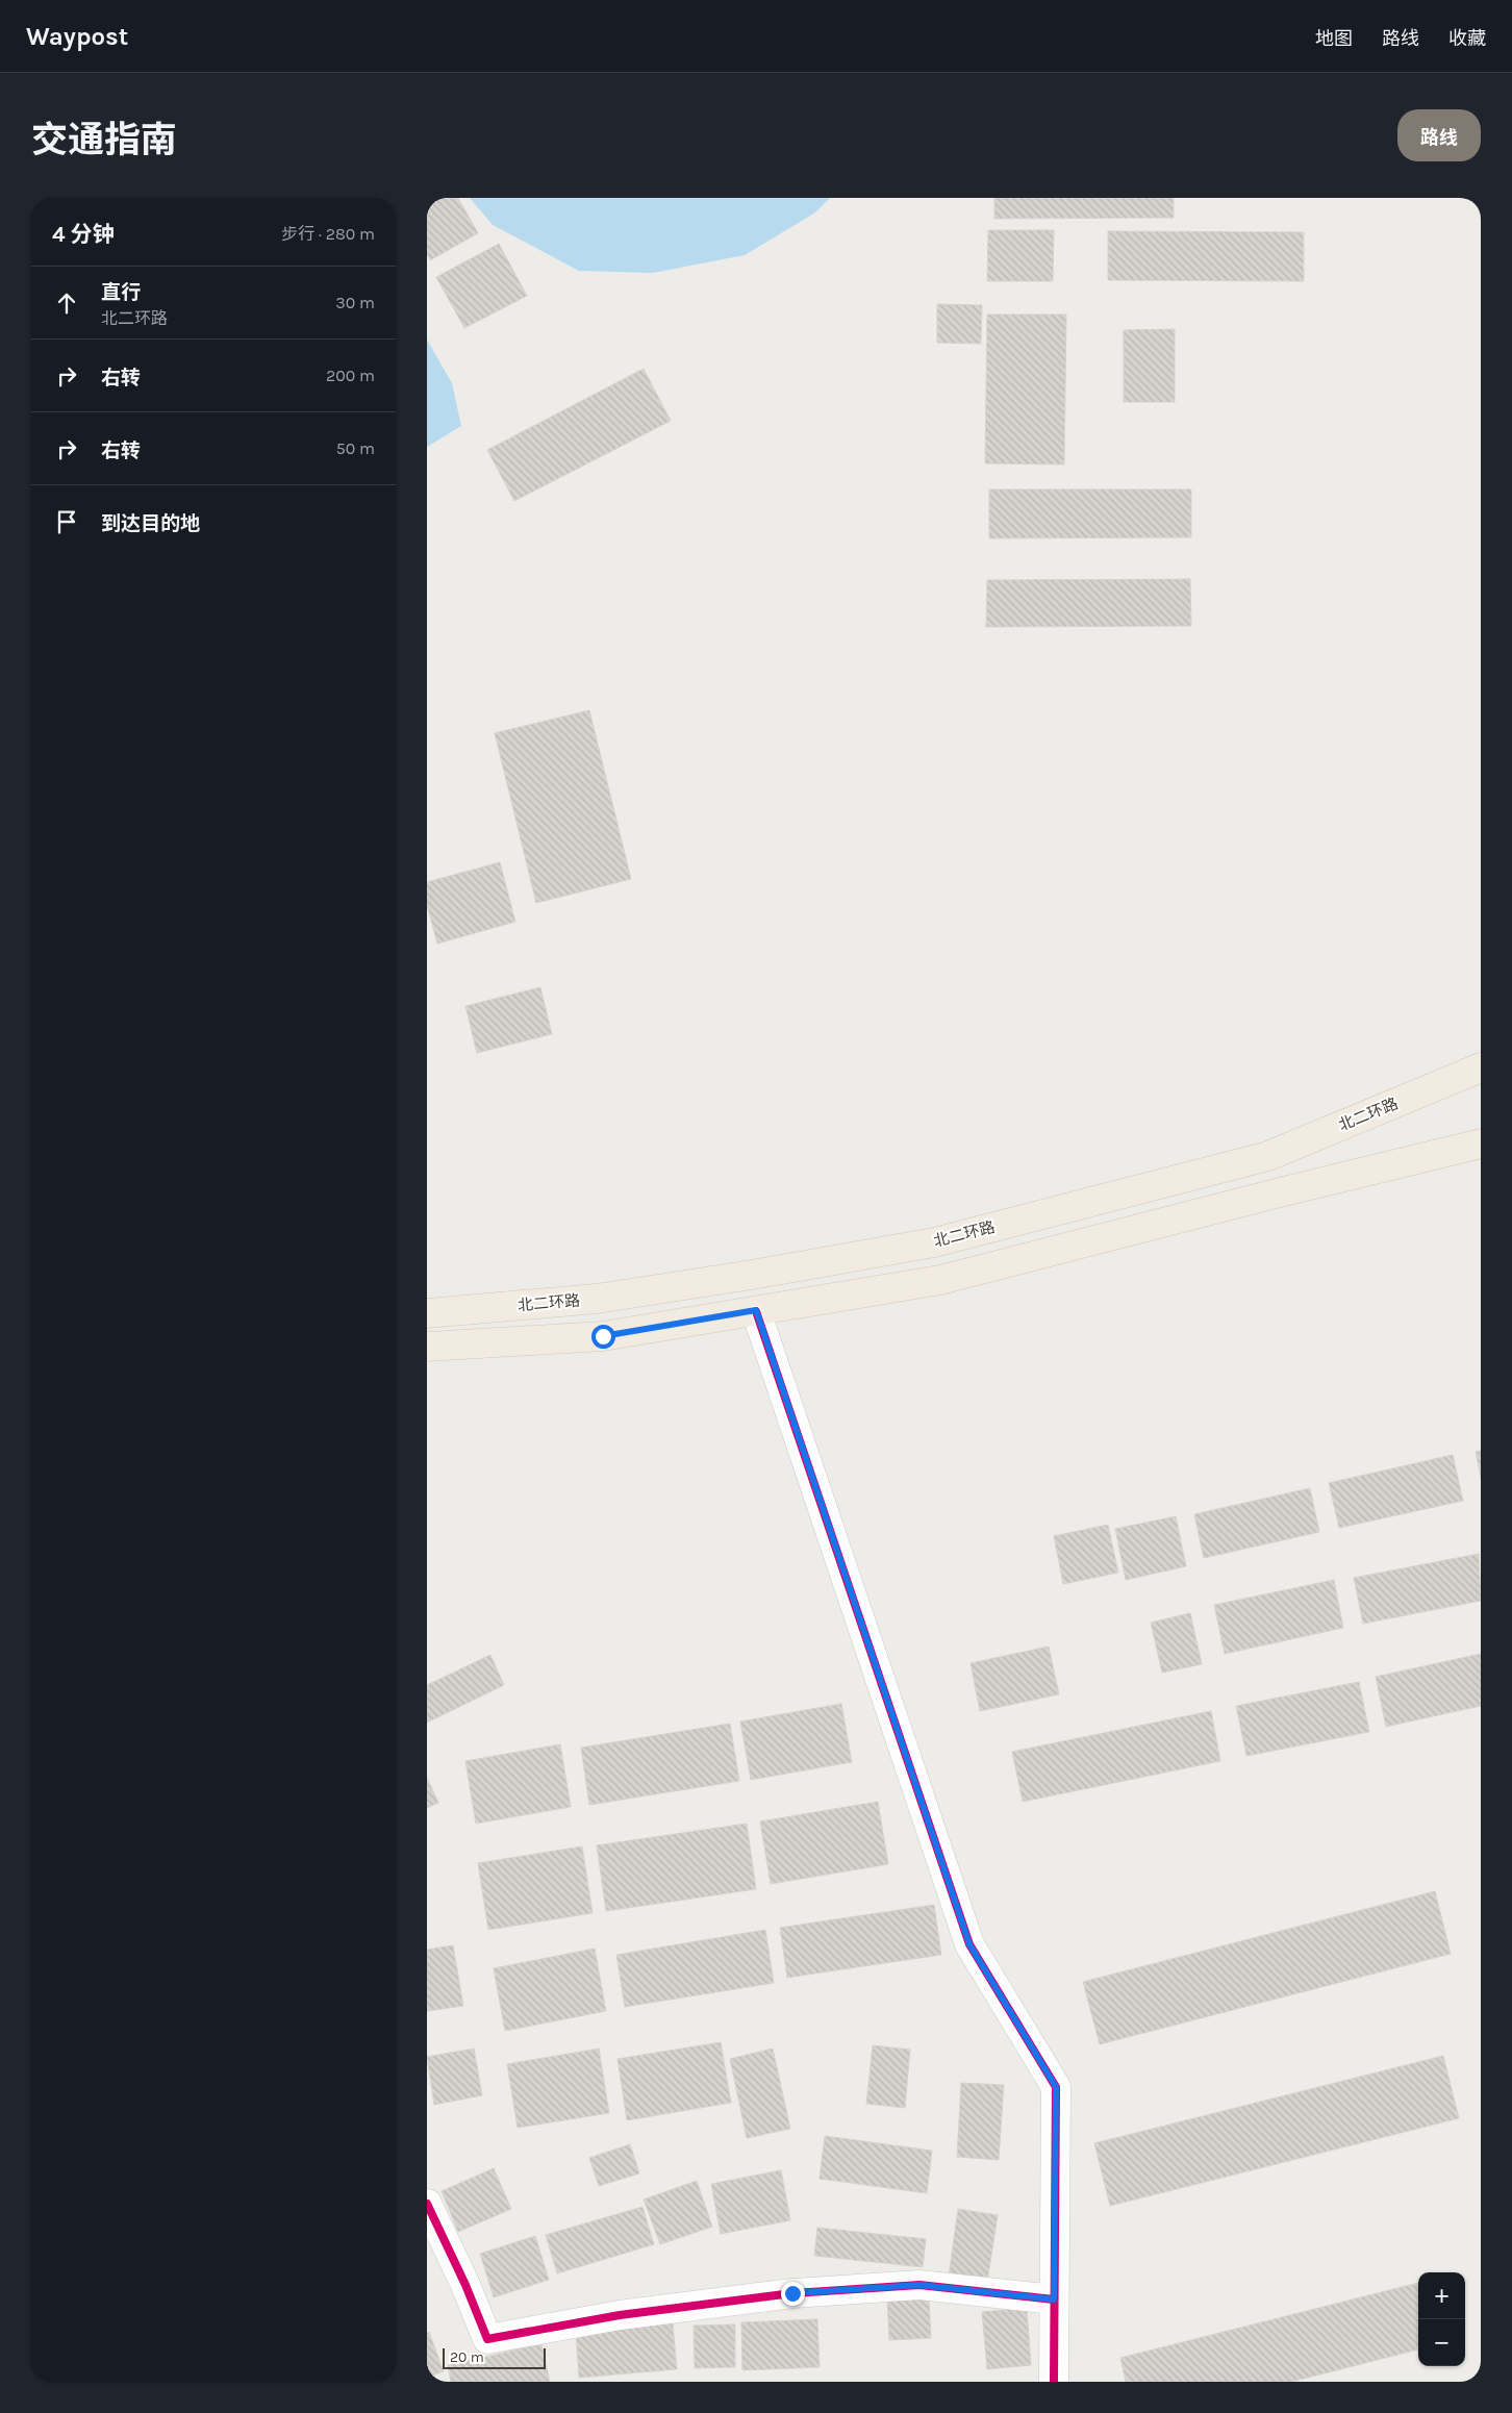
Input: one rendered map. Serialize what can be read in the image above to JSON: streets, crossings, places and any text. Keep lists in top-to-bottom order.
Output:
{
  "streets": {
    "main road": ["北二环路"]
  },
  "scale_bar": "20 m",
  "page": {
    "header": "Waypost",
    "nav": ["地图", "路线", "收藏"],
    "title": "交通指南",
    "buttons": "路线",
    "heading": ["4 分钟", "步行 · 280 m"],
    "list": [
      ["直行", "北二环路", "30 m"],
      ["右转", "200 m"],
      ["右转", "50 m"],
      "到达目的地"
    ],
    "map_buttons": ["+", "−"],
    "scale": "20 m"
  }
}
